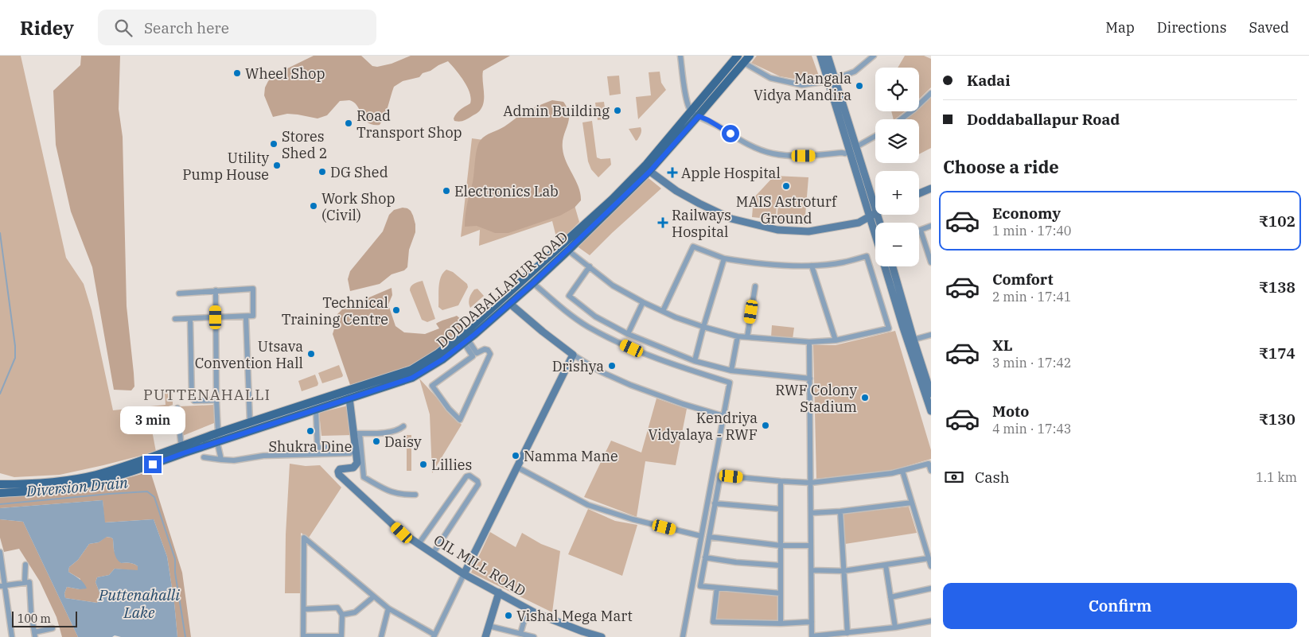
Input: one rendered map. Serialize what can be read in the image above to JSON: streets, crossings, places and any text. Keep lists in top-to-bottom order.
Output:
{
  "streets": {
    "main road": ["DODDABALLAPUR ROAD", "OIL MILL ROAD"]
  },
  "districts": ["PUTTENAHALLI"],
  "water": ["Diversion Drain", "Puttenahalli Lake"],
  "places": {
    "other": [
      "Wheel Shop",
      "Mangala Vidya Mandira",
      "Admin Building",
      "Road Transport Shop",
      "Stores Shed 2",
      "Utility Pump House",
      "DG Shed",
      "MAIS Astroturf Ground",
      "Electronics Lab",
      "Work Shop (Civil)",
      "Technical Training Centre",
      "Utsava Convention Hall",
      "Drishya",
      "RWF Colony Stadium",
      "Kendriya Vidyalaya - RWF",
      "Shukra Dine",
      "Daisy",
      "Namma Mane",
      "Lillies",
      "Vishal Mega Mart"
    ],
    "health": ["Apple Hospital", "Railways Hospital"]
  },
  "scale_bar": "100 m",
  "page": {
    "header": "Ridey",
    "search": "Search here",
    "nav": ["Map", "Directions", "Saved"],
    "banner": ["Kadai", "Doddaballapur Road"],
    "map_buttons": ["+", "−"],
    "heading": "Choose a ride",
    "list": [
      {
        "name": "Economy",
        "note": "1 min · 17:40",
        "value": "₹102"
      },
      {
        "name": "Comfort",
        "note": "2 min · 17:41",
        "value": "₹138"
      },
      {
        "name": "XL",
        "note": "3 min · 17:42",
        "value": "₹174"
      },
      {
        "name": "Moto",
        "note": "4 min · 17:43",
        "value": "₹130"
      }
    ],
    "bubble": "3 min",
    "pay": ["Cash", "1.1 km"],
    "buttons": "Confirm",
    "scale": "100 m"
  }
}
